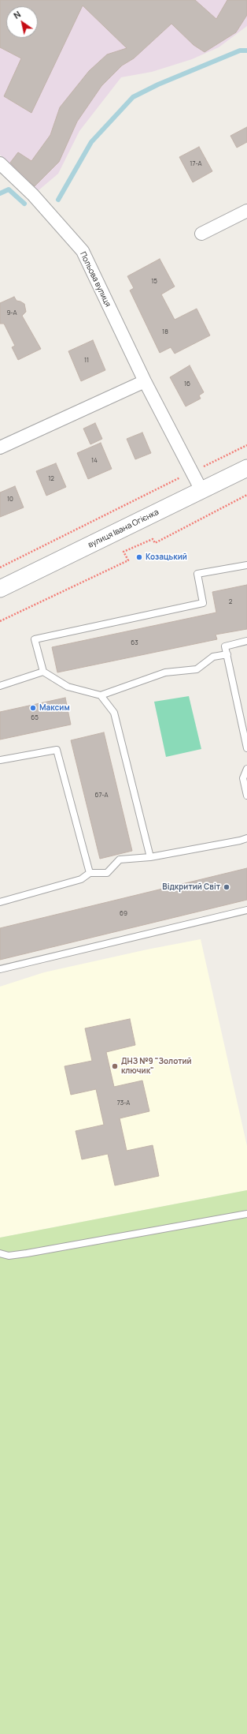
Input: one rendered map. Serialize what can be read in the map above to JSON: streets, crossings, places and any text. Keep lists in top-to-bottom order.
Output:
{
  "streets": {
    "street": ["Польова вулиця", "вулиця Івана Огієнка"]
  },
  "crossings": [
    ["Польова вулиця", "вулиця Івана Огієнка"]
  ],
  "places": [
    "Козацький",
    "Максим",
    "Відкритий Світ",
    "ДНЗ №9 \"Золотий ключик\""
  ],
  "house_numbers": [
    "17-А",
    "15",
    "9-А",
    "18",
    "11",
    "16",
    "14",
    "12",
    "10",
    "2",
    "63",
    "65",
    "67-А",
    "69",
    "73-А"
  ],
  "north": "top left"
}
